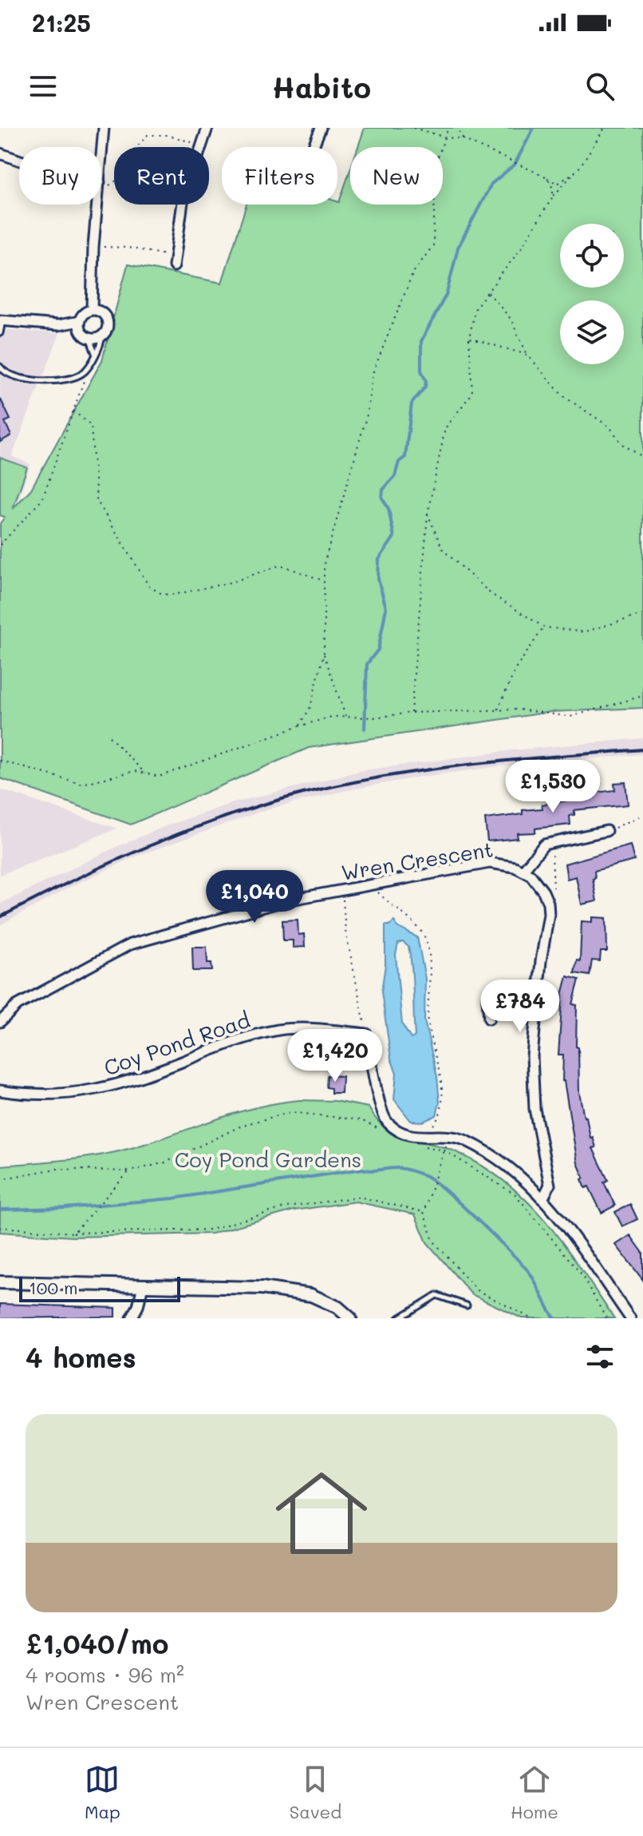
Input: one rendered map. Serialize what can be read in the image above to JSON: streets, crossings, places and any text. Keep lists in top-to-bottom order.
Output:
{
  "streets": {
    "street": ["Wren Crescent", "Coy Pond Road"]
  },
  "parks": ["Coy Pond Gardens"],
  "scale_bar": "100 m",
  "page": {
    "status": "21:25",
    "header": "Habito",
    "chip": [
      "Buy",
      "Rent",
      "Filters",
      "New"
    ],
    "price": [
      "£1,530",
      "£1,040",
      "£784",
      "£1,420"
    ],
    "scale": "100 m",
    "heading": "4 homes",
    "list": [
      {
        "name": "£1,040/mo",
        "note": "4 rooms · 96 m² · Wren Crescent"
      }
    ],
    "tabs": ["Map", "Saved", "Home"]
  }
}
